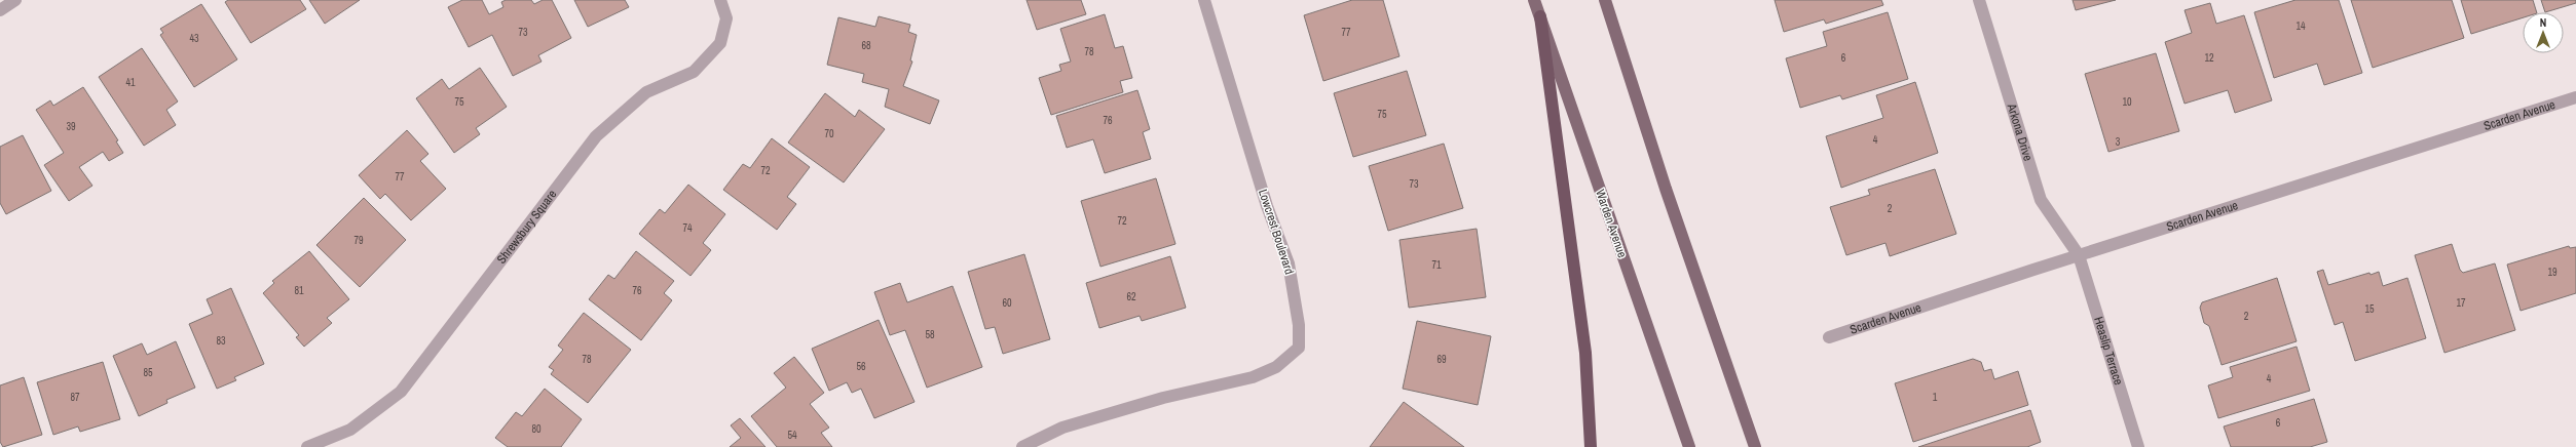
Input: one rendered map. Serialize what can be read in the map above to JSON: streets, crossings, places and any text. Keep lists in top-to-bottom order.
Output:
{
  "streets": {
    "main road": ["Warden Avenue"],
    "street": [
      "Scarden Avenue",
      "Arkona Drive",
      "Shrewsbury Square",
      "Lowcrest Boulevard",
      "Heaslip Terrace"
    ]
  },
  "crossings": [
    ["Scarden Avenue", "Arkona Drive"],
    ["Scarden Avenue", "Heaslip Terrace"],
    ["Arkona Drive", "Heaslip Terrace"]
  ],
  "house_numbers": [
    "14",
    "73",
    "77",
    "43",
    "68",
    "78",
    "6",
    "12",
    "41",
    "75",
    "10",
    "75",
    "76",
    "39",
    "70",
    "4",
    "3",
    "72",
    "77",
    "73",
    "2",
    "72",
    "74",
    "79",
    "71",
    "19",
    "81",
    "76",
    "62",
    "60",
    "17",
    "15",
    "2",
    "58",
    "83",
    "78",
    "69",
    "56",
    "85",
    "4",
    "87",
    "1",
    "6",
    "80",
    "54"
  ],
  "north": "top"
}
